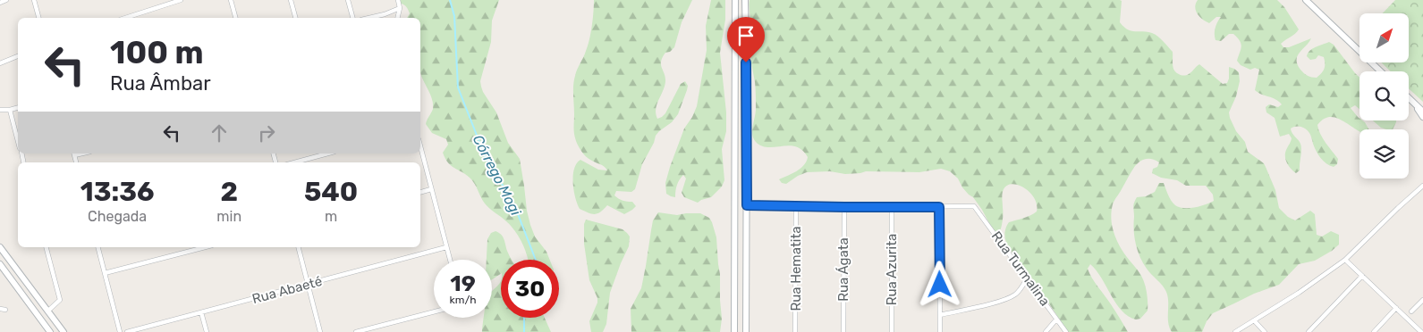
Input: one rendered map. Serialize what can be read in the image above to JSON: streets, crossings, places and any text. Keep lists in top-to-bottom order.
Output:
{
  "streets": {
    "street": [
      "Rua Hematita",
      "Rua Turmalina",
      "Rua Ágata",
      "Rua Azurita",
      "Rua Abaeté"
    ]
  },
  "water": ["Córrego Mogi"],
  "north": "top right",
  "page": {
    "turn": ["100 m", "Rua Âmbar"],
    "eta": [
      "13:36",
      "Chegada",
      "2",
      "min",
      "540",
      "m"
    ],
    "speed": "19 km/h",
    "limit": "30"
  }
}
